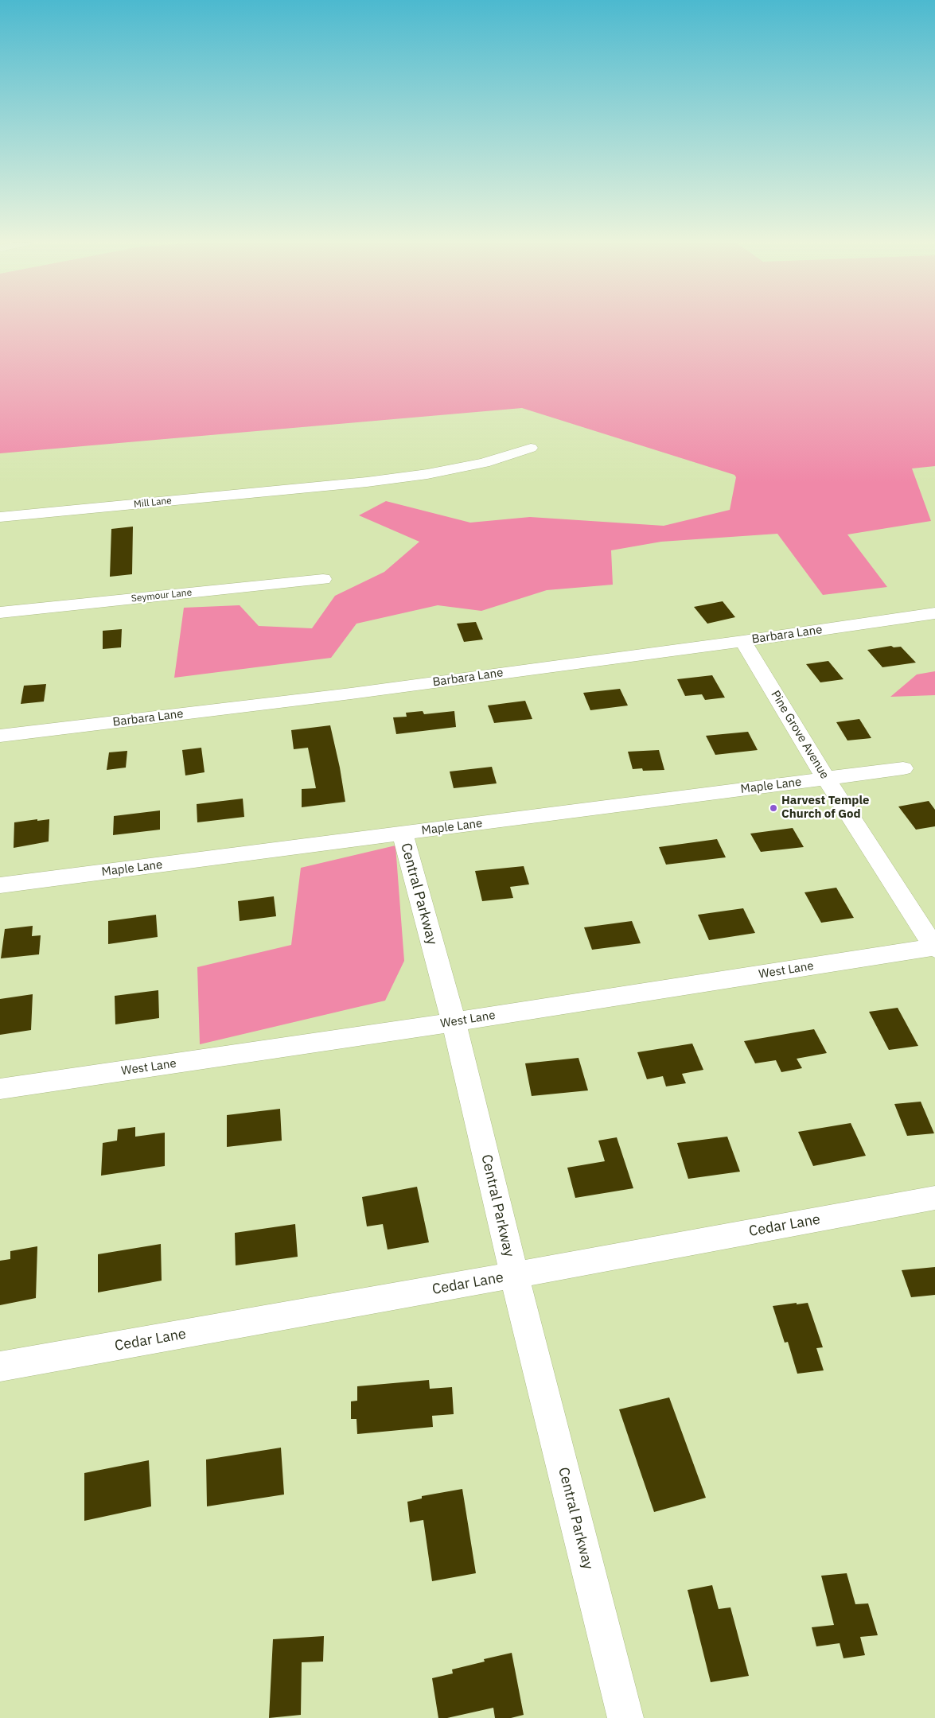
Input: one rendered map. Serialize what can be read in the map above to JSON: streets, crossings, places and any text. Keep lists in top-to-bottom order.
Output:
{
  "streets": {
    "street": [
      "Mill Lane",
      "Seymour Lane",
      "Barbara Lane",
      "Pine Grove Avenue",
      "Maple Lane",
      "Central Parkway",
      "West Lane",
      "Cedar Lane"
    ]
  },
  "crossings": [
    ["Barbara Lane", "Pine Grove Avenue"],
    ["Pine Grove Avenue", "Maple Lane"],
    ["Pine Grove Avenue", "West Lane"],
    ["Maple Lane", "Central Parkway"],
    ["Central Parkway", "West Lane"],
    ["Central Parkway", "Cedar Lane"]
  ],
  "places": ["Harvest Temple Church of God"]
}
